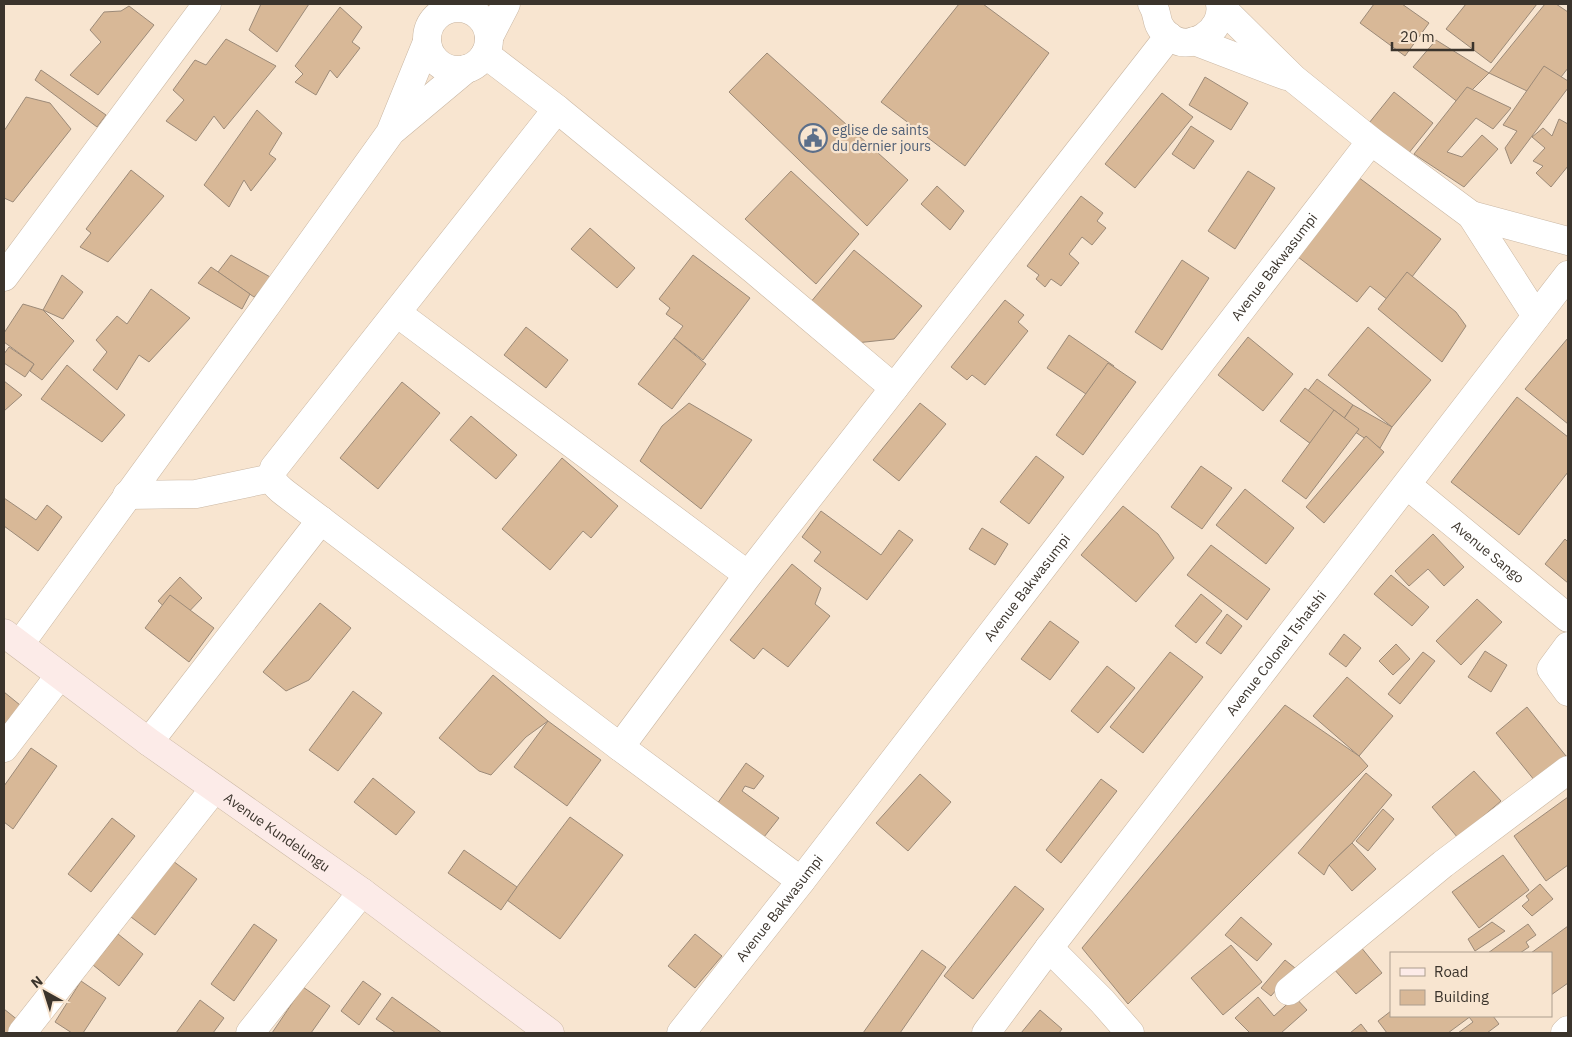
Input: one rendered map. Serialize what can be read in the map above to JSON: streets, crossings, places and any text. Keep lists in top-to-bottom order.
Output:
{
  "streets": {
    "street": [
      "Avenue Bakwasumpi",
      "Avenue Sango",
      "Avenue Colonel Tshatshi",
      "Avenue Kundelungu"
    ]
  },
  "crossings": [
    ["Avenue Sango", "Avenue Colonel Tshatshi"]
  ],
  "places": {
    "public building": ["eglise de saints du dernier jours"]
  },
  "legend": ["Road", "Building"],
  "scale_bar": "20 m",
  "north": "top left"
}
